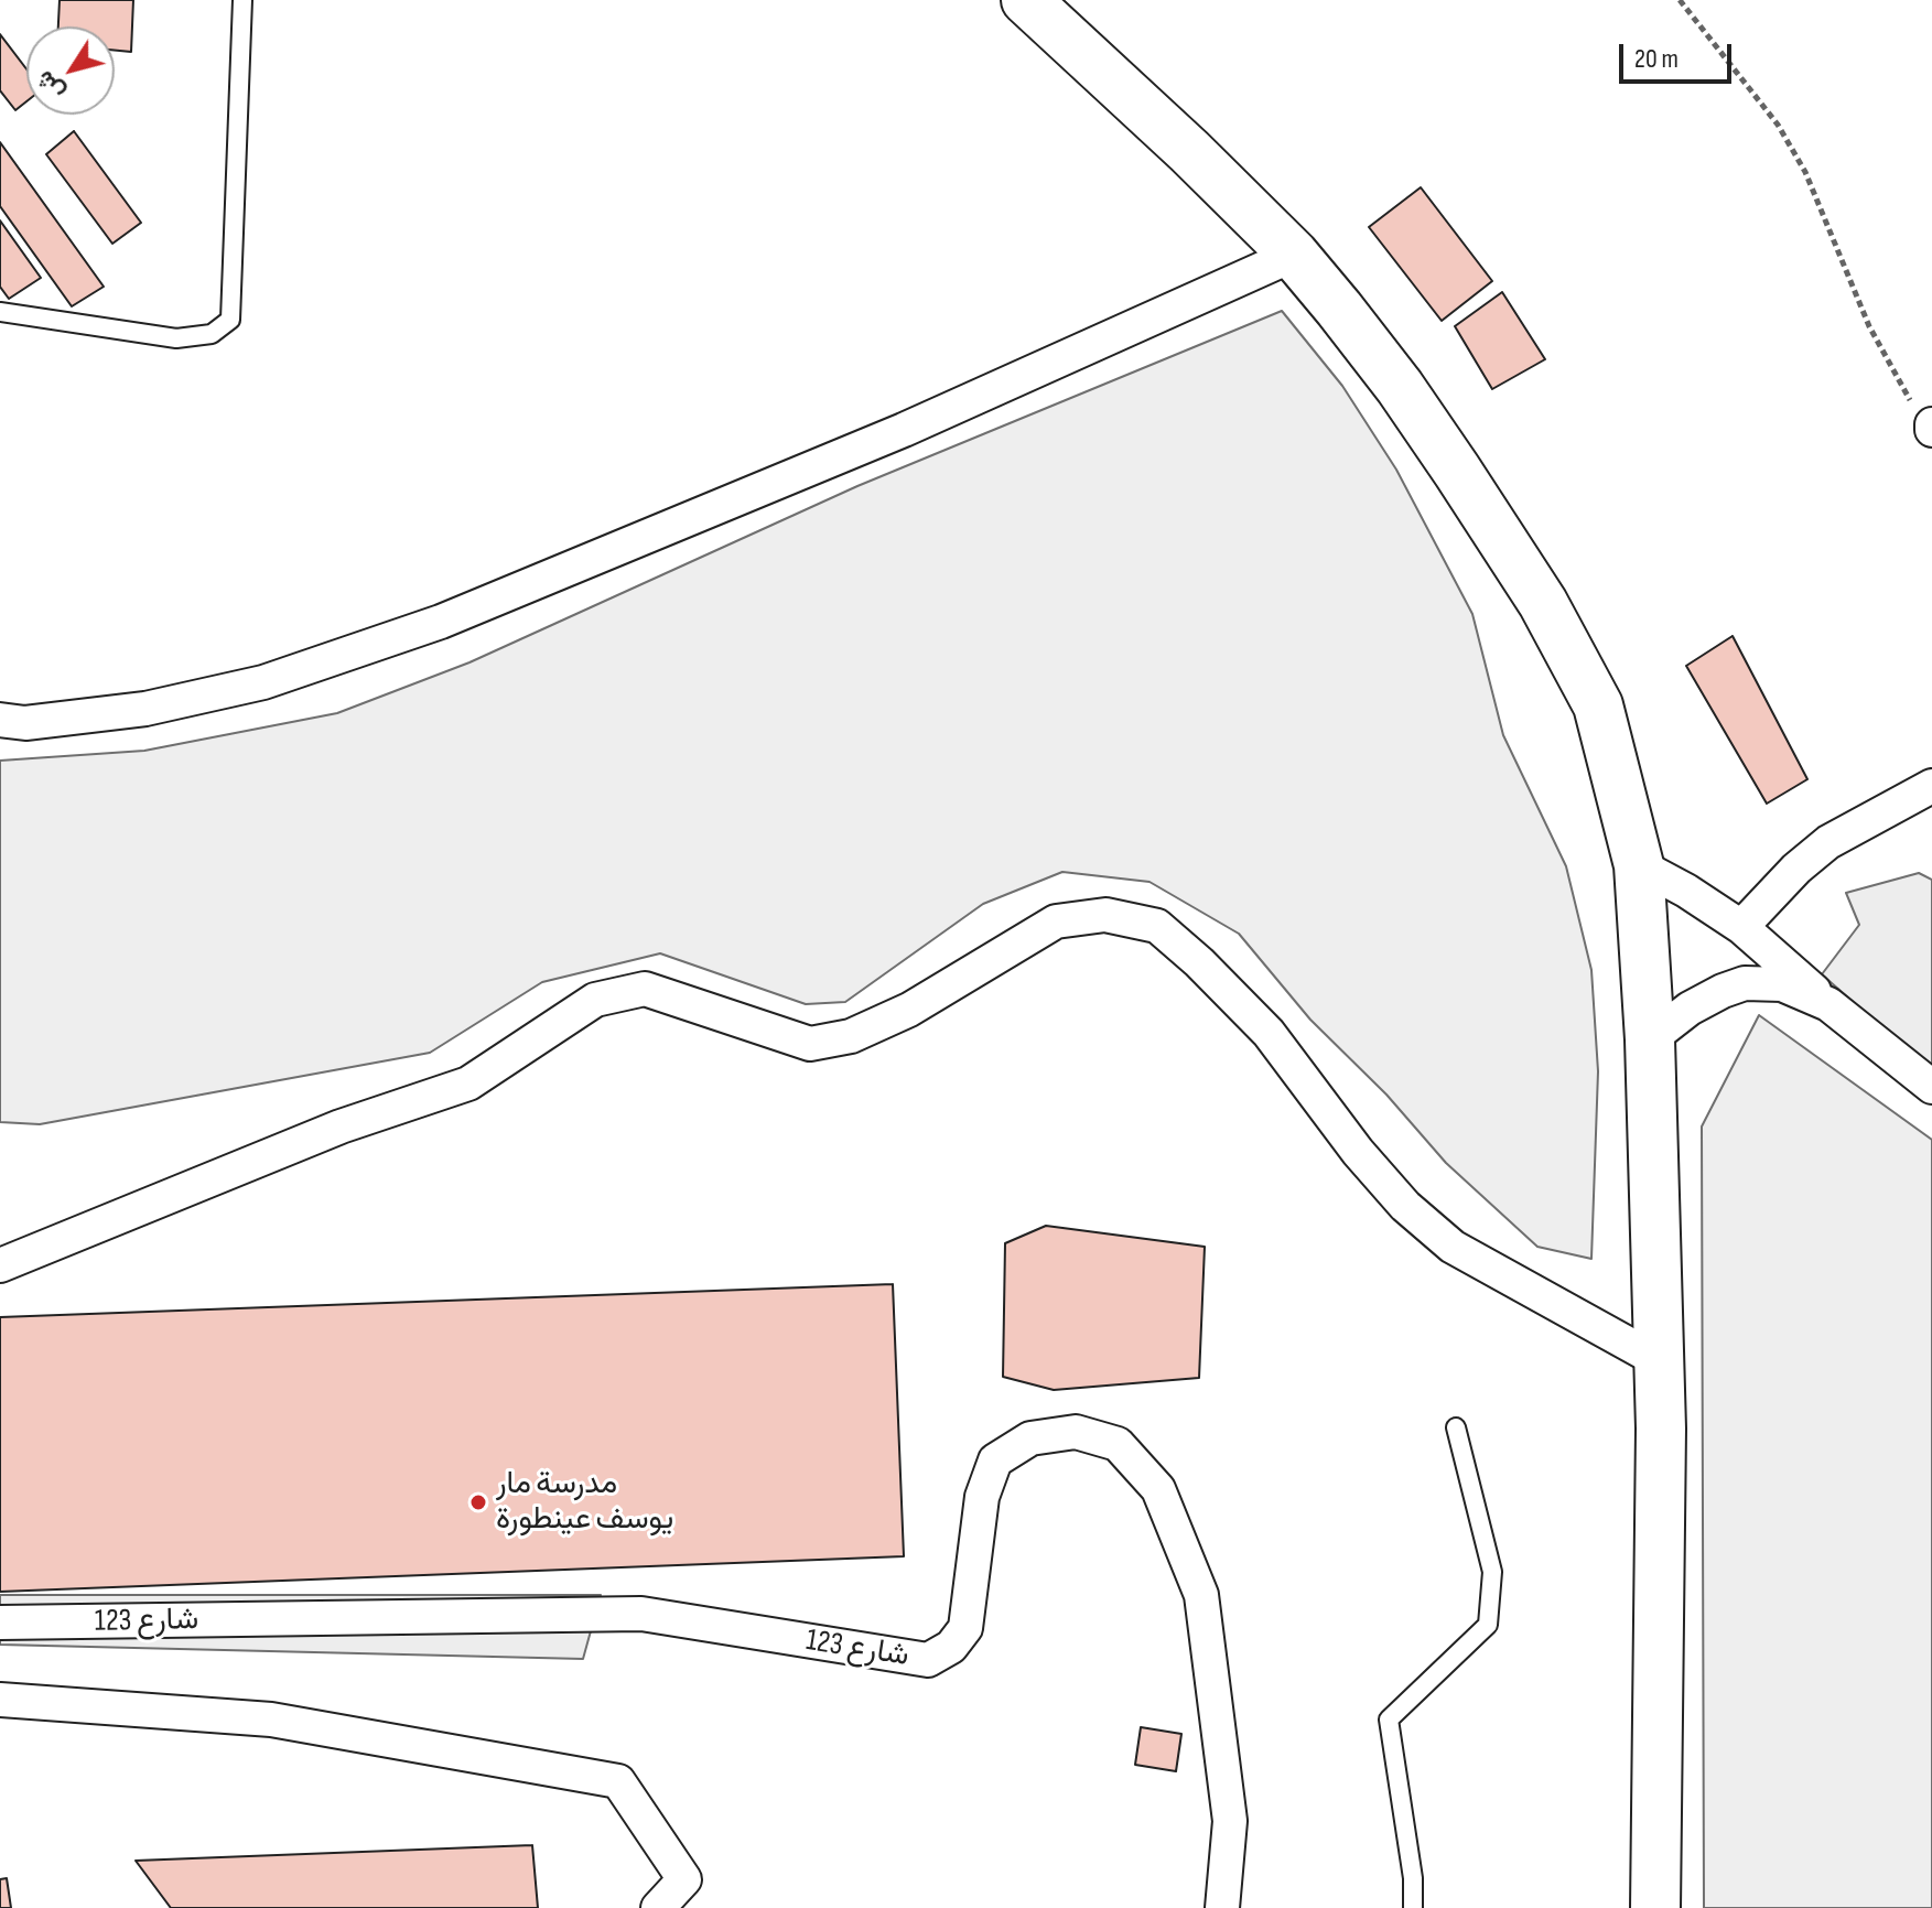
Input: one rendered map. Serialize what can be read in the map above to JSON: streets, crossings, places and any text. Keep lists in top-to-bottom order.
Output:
{
  "streets": {
    "street": ["شارع 123"]
  },
  "places": ["مدرسة مار يوسف عينطورة"],
  "scale_bar": "20 m",
  "north": "bottom left"
}
